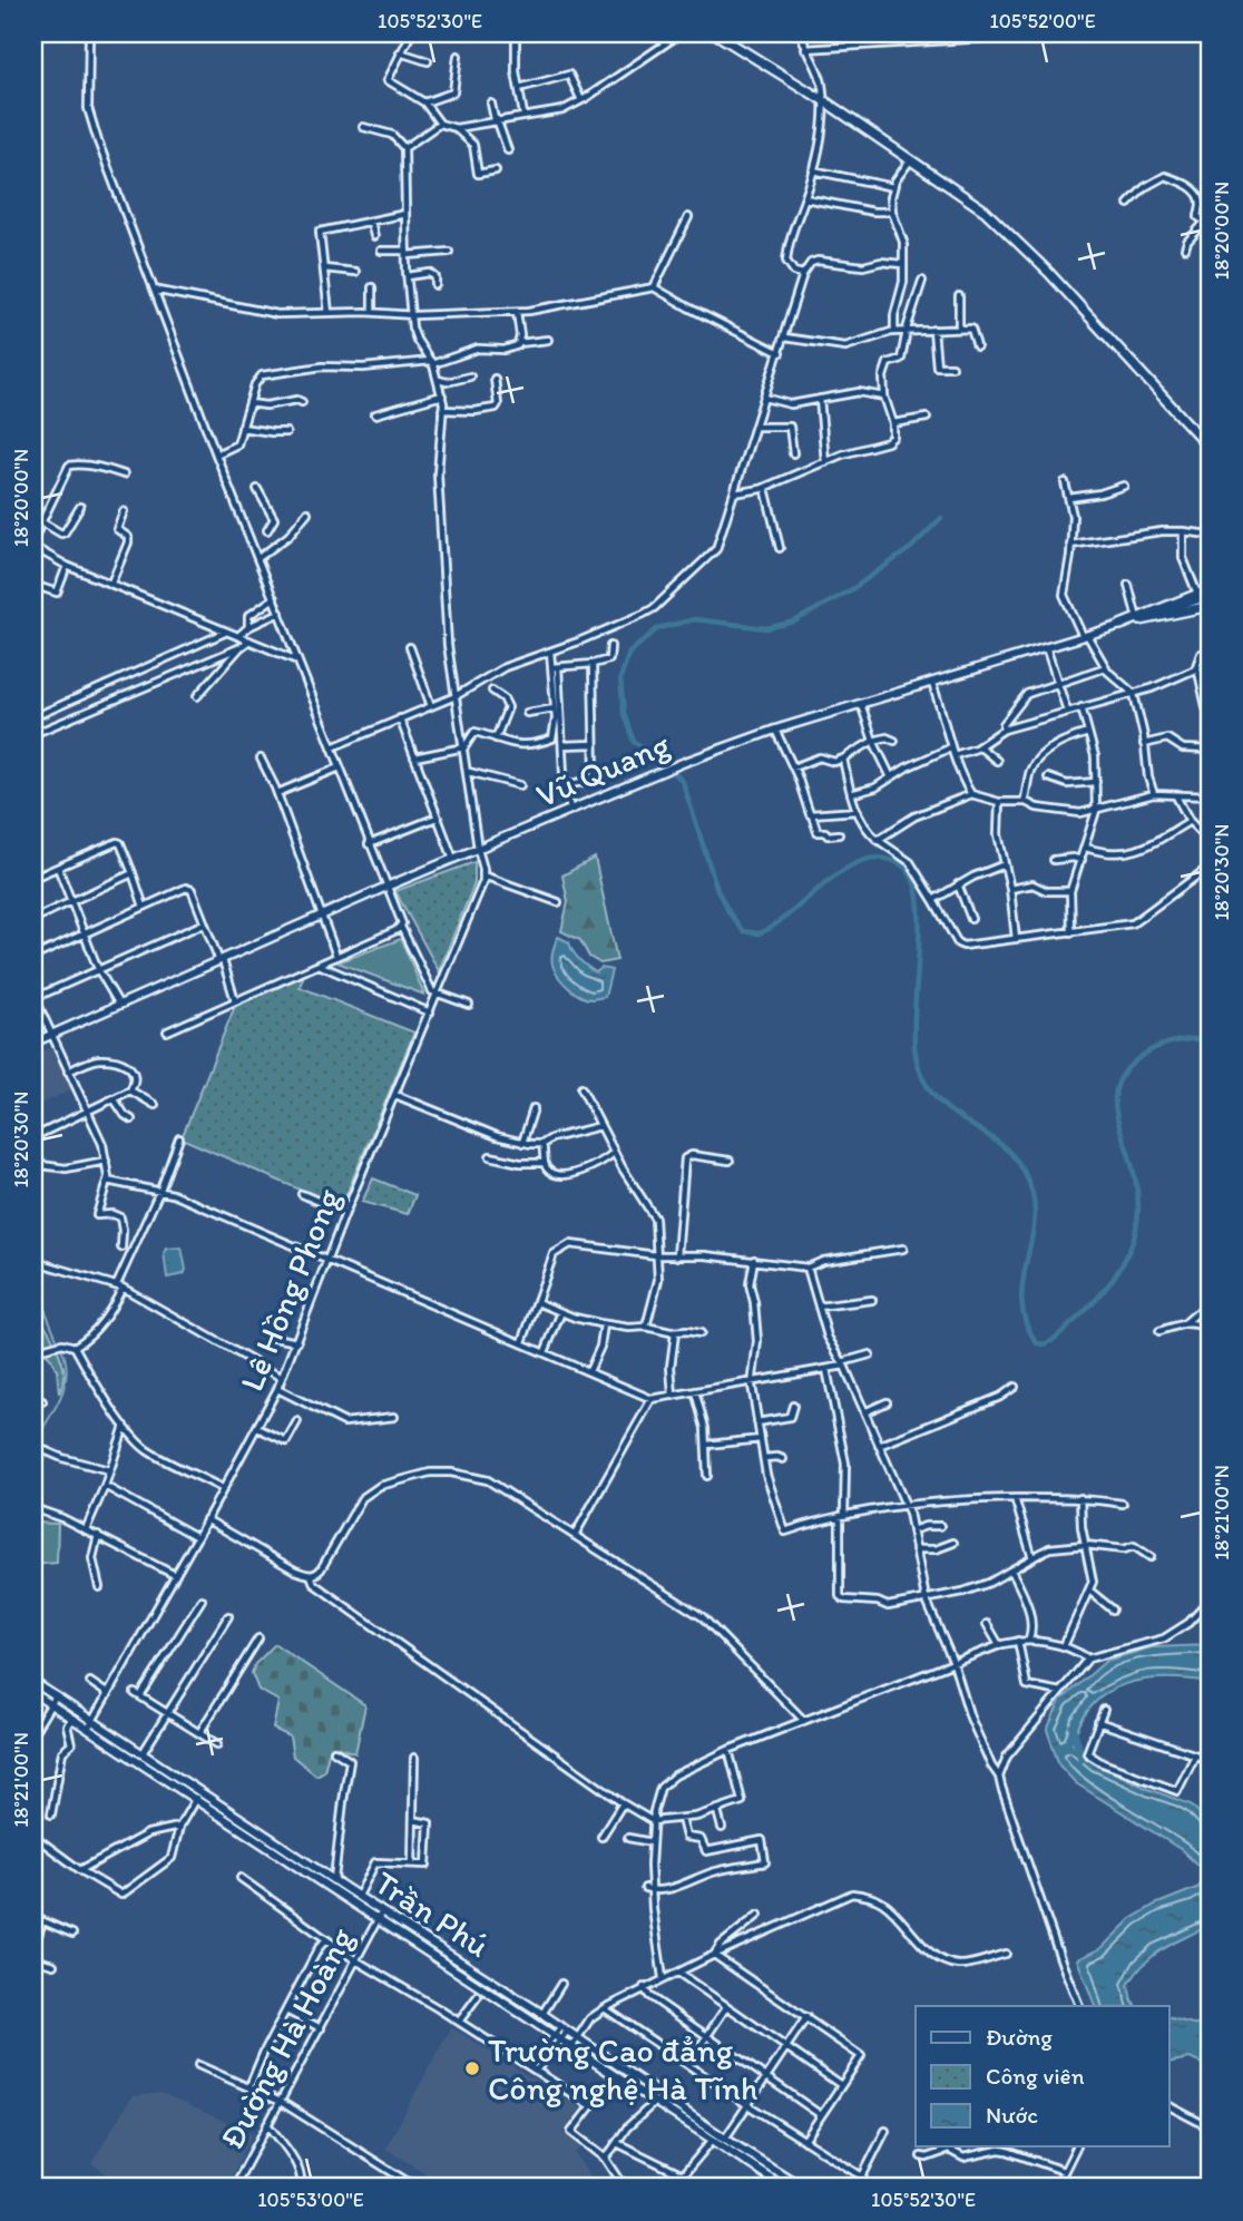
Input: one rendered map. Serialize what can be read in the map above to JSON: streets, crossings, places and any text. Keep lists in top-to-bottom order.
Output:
{
  "streets": {
    "main road": ["Vũ Quang", "Trần Phú"],
    "street": ["Lê Hồng Phong", "Đường Hà Hoàng"]
  },
  "crossings": [
    ["Vũ Quang", "Lê Hồng Phong"],
    ["Lê Hồng Phong", "Trần Phú"],
    ["Trần Phú", "Đường Hà Hoàng"]
  ],
  "places": ["Trường Cao đẳng Công nghệ Hà Tĩnh"],
  "legend": ["Đường", "Công viên", "Nước"],
  "coordinates": [
    "105°52'30\"E",
    "105°52'00\"E",
    "18°20'00\"N",
    "18°20'30\"N",
    "18°21'00\"N",
    "105°53'00\"E"
  ]
}
